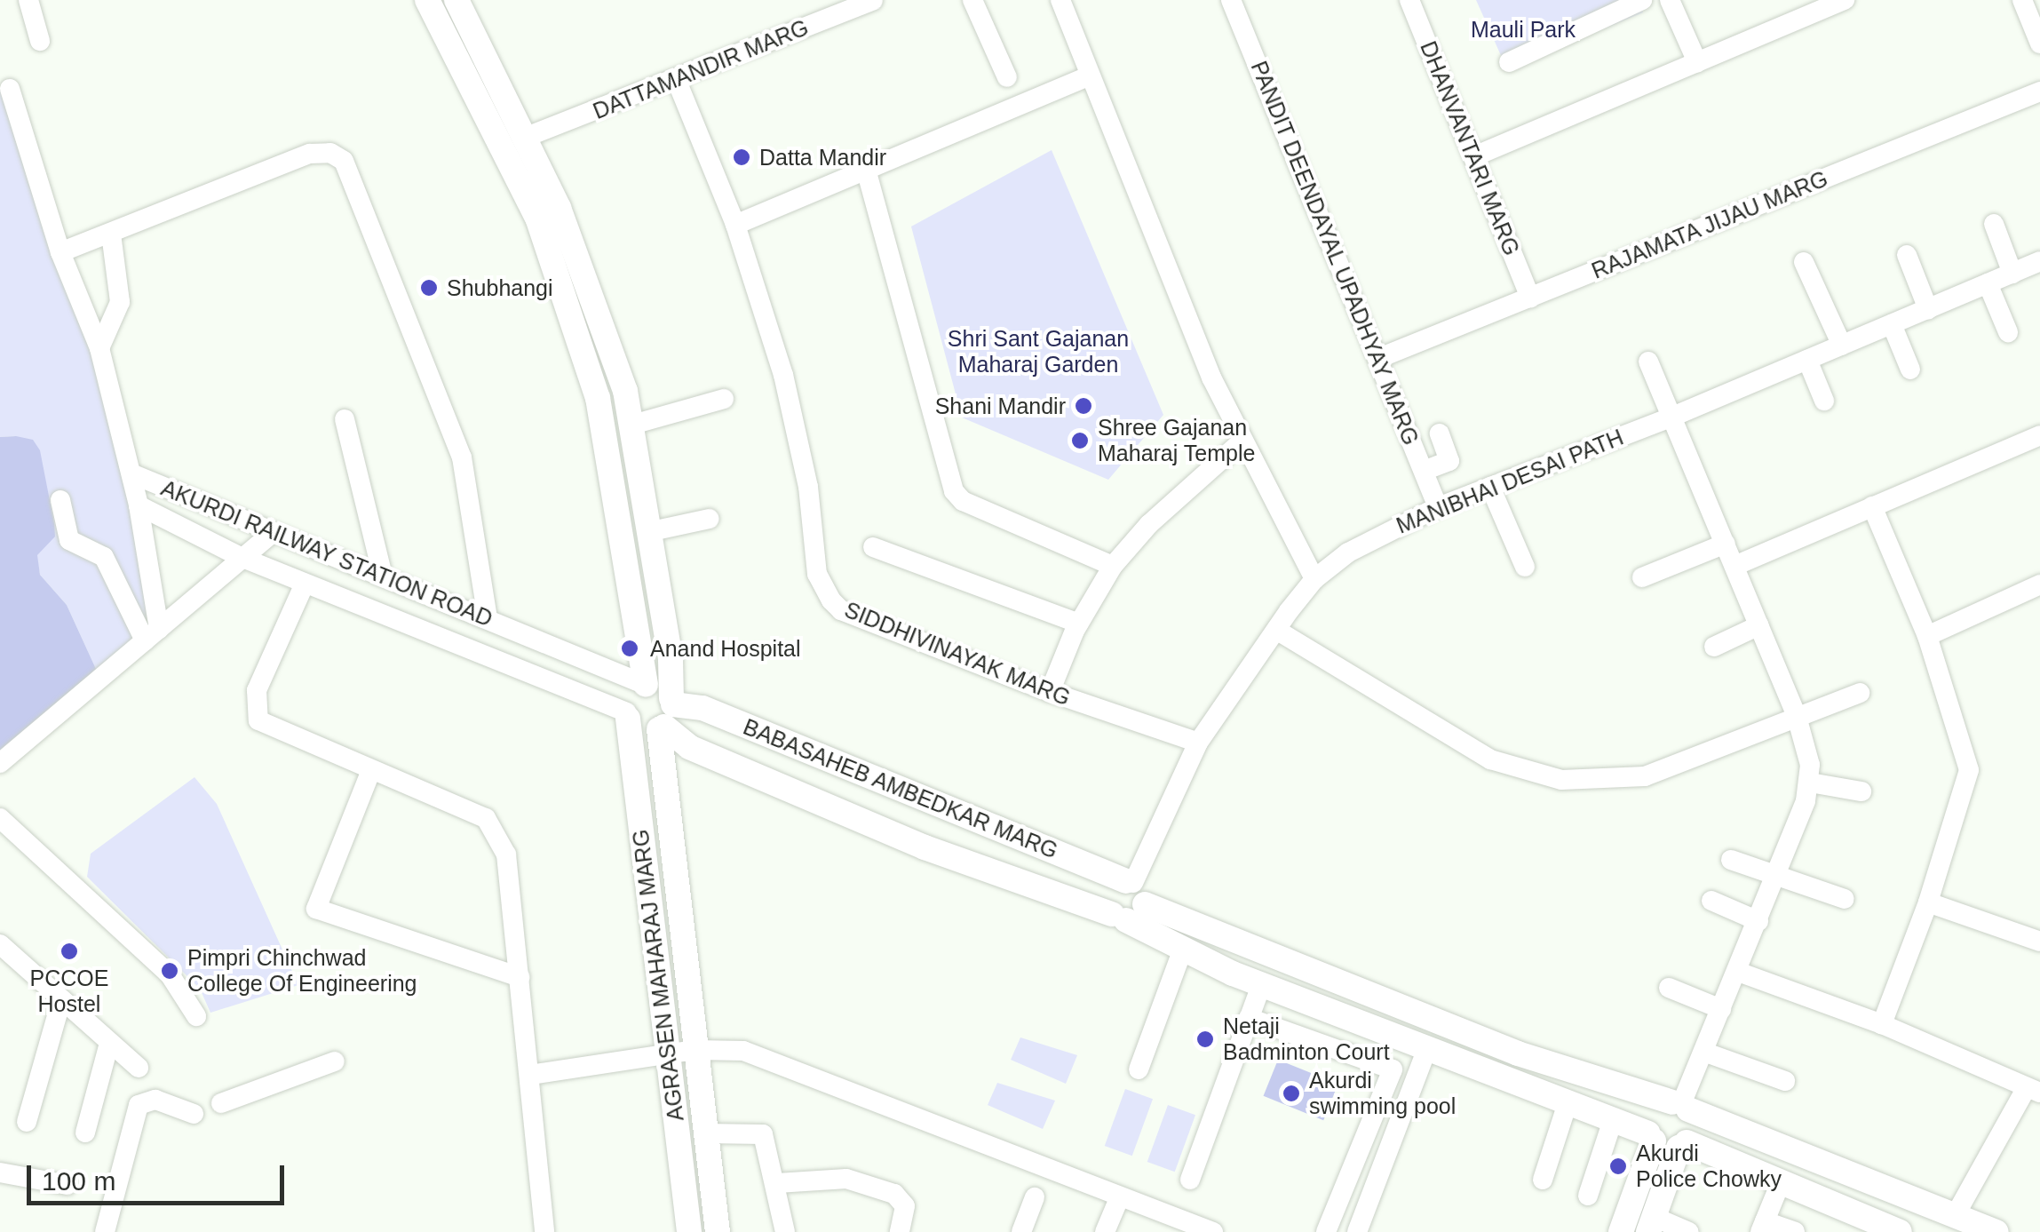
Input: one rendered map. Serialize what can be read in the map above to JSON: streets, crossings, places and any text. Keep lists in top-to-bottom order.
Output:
{
  "streets": {
    "main road": ["BABASAHEB AMBEDKAR MARG", "AGRASEN MAHARAJ MARG"],
    "street": [
      "DATTAMANDIR MARG",
      "DHANVANTARI MARG",
      "RAJAMATA JIJAU MARG",
      "PANDIT DEENDAYAL UPADHYAY MARG",
      "MANIBHAI DESAI PATH",
      "AKURDI RAILWAY STATION ROAD",
      "SIDDHIVINAYAK MARG"
    ]
  },
  "crossings": [
    ["DATTAMANDIR MARG", "SIDDHIVINAYAK MARG"],
    ["DHANVANTARI MARG", "RAJAMATA JIJAU MARG"],
    ["RAJAMATA JIJAU MARG", "PANDIT DEENDAYAL UPADHYAY MARG"],
    ["PANDIT DEENDAYAL UPADHYAY MARG", "MANIBHAI DESAI PATH"],
    ["MANIBHAI DESAI PATH", "SIDDHIVINAYAK MARG"],
    ["MANIBHAI DESAI PATH", "BABASAHEB AMBEDKAR MARG"],
    ["AKURDI RAILWAY STATION ROAD", "BABASAHEB AMBEDKAR MARG"],
    ["AKURDI RAILWAY STATION ROAD", "AGRASEN MAHARAJ MARG"],
    ["BABASAHEB AMBEDKAR MARG", "AGRASEN MAHARAJ MARG"]
  ],
  "parks": ["Mauli Park", "Shri Sant Gajanan Maharaj Garden"],
  "places": [
    "Datta Mandir",
    "Shubhangi",
    "Shani Mandir",
    "Shree Gajanan Maharaj Temple",
    "Anand Hospital",
    "PCCOE Hostel",
    "Pimpri Chinchwad College Of Engineering",
    "Netaji Badminton Court",
    "Akurdi swimming pool",
    "Akurdi Police Chowky"
  ],
  "scale_bar": "100 m"
}
